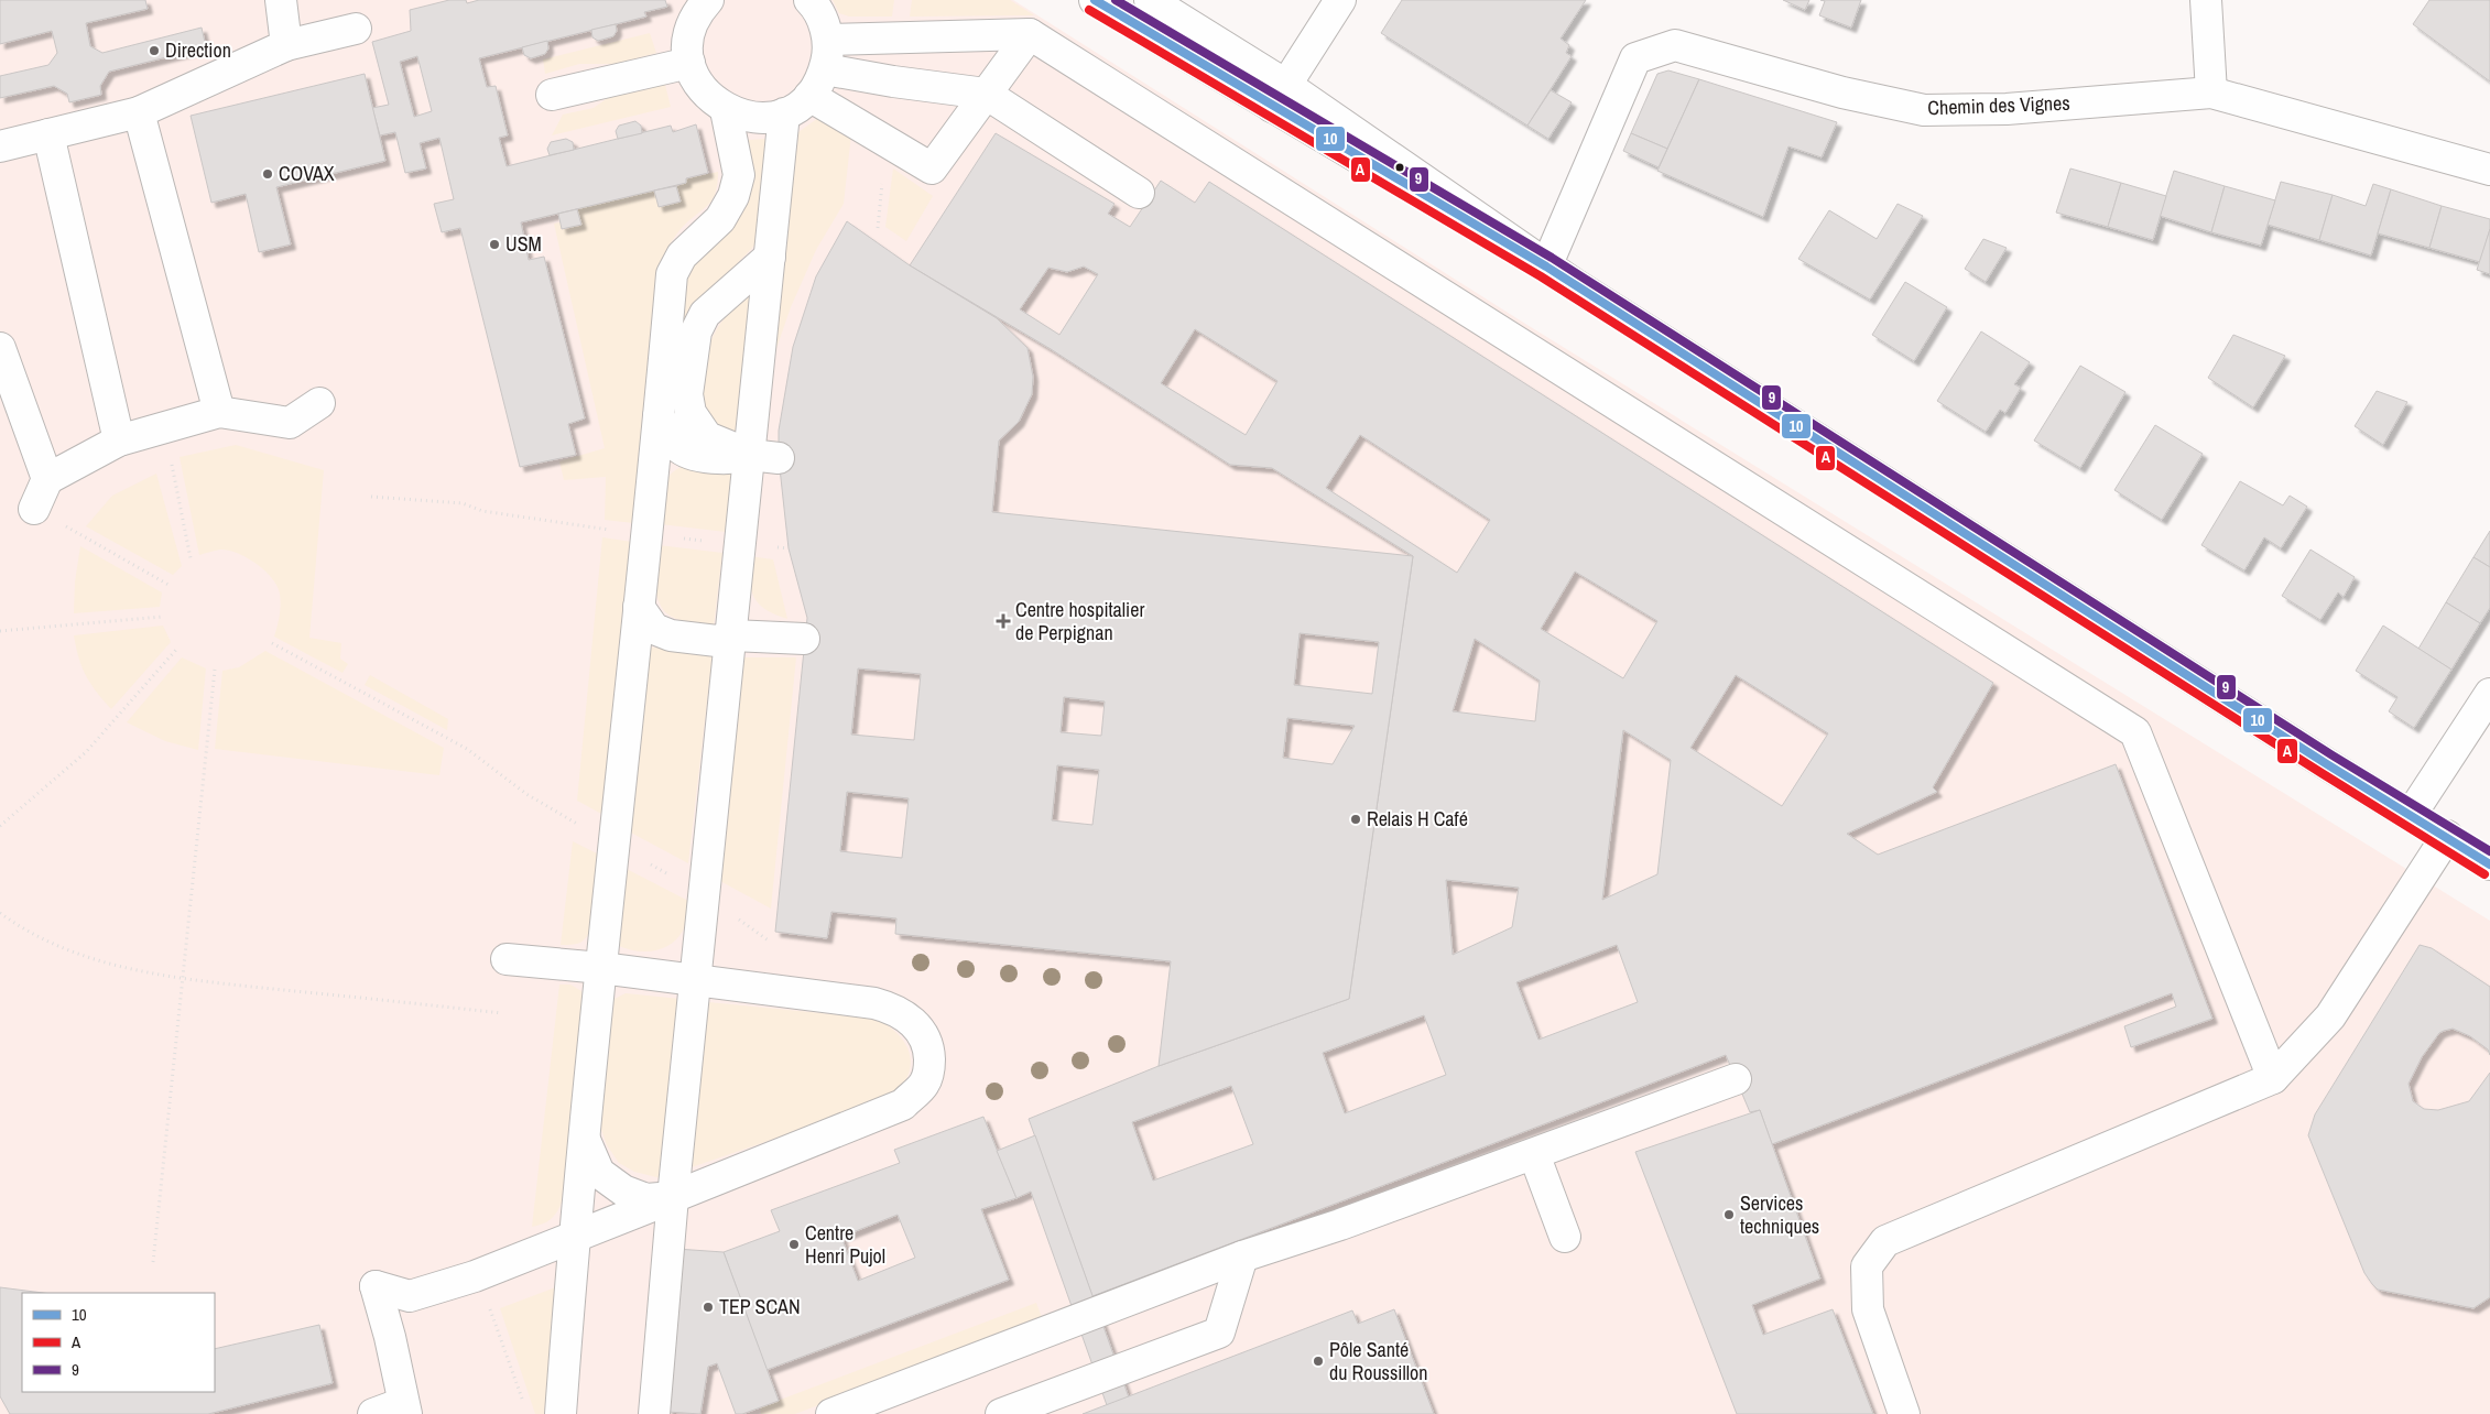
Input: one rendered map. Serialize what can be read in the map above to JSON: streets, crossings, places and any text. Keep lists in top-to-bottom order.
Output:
{
  "streets": {
    "main road": ["Chemin des Vignes"]
  },
  "places": {
    "other": [
      "Direction",
      "COVAX",
      "USM",
      "Relais H Café",
      "Services techniques",
      "Centre Henri Pujol",
      "TEP SCAN",
      "Pôle Santé du Roussillon"
    ],
    "health": ["Centre hospitalier de Perpignan"]
  },
  "lines": ["transit line 10", "transit line 9", "transit line A"],
  "legend": ["10", "A", "9"]
}
